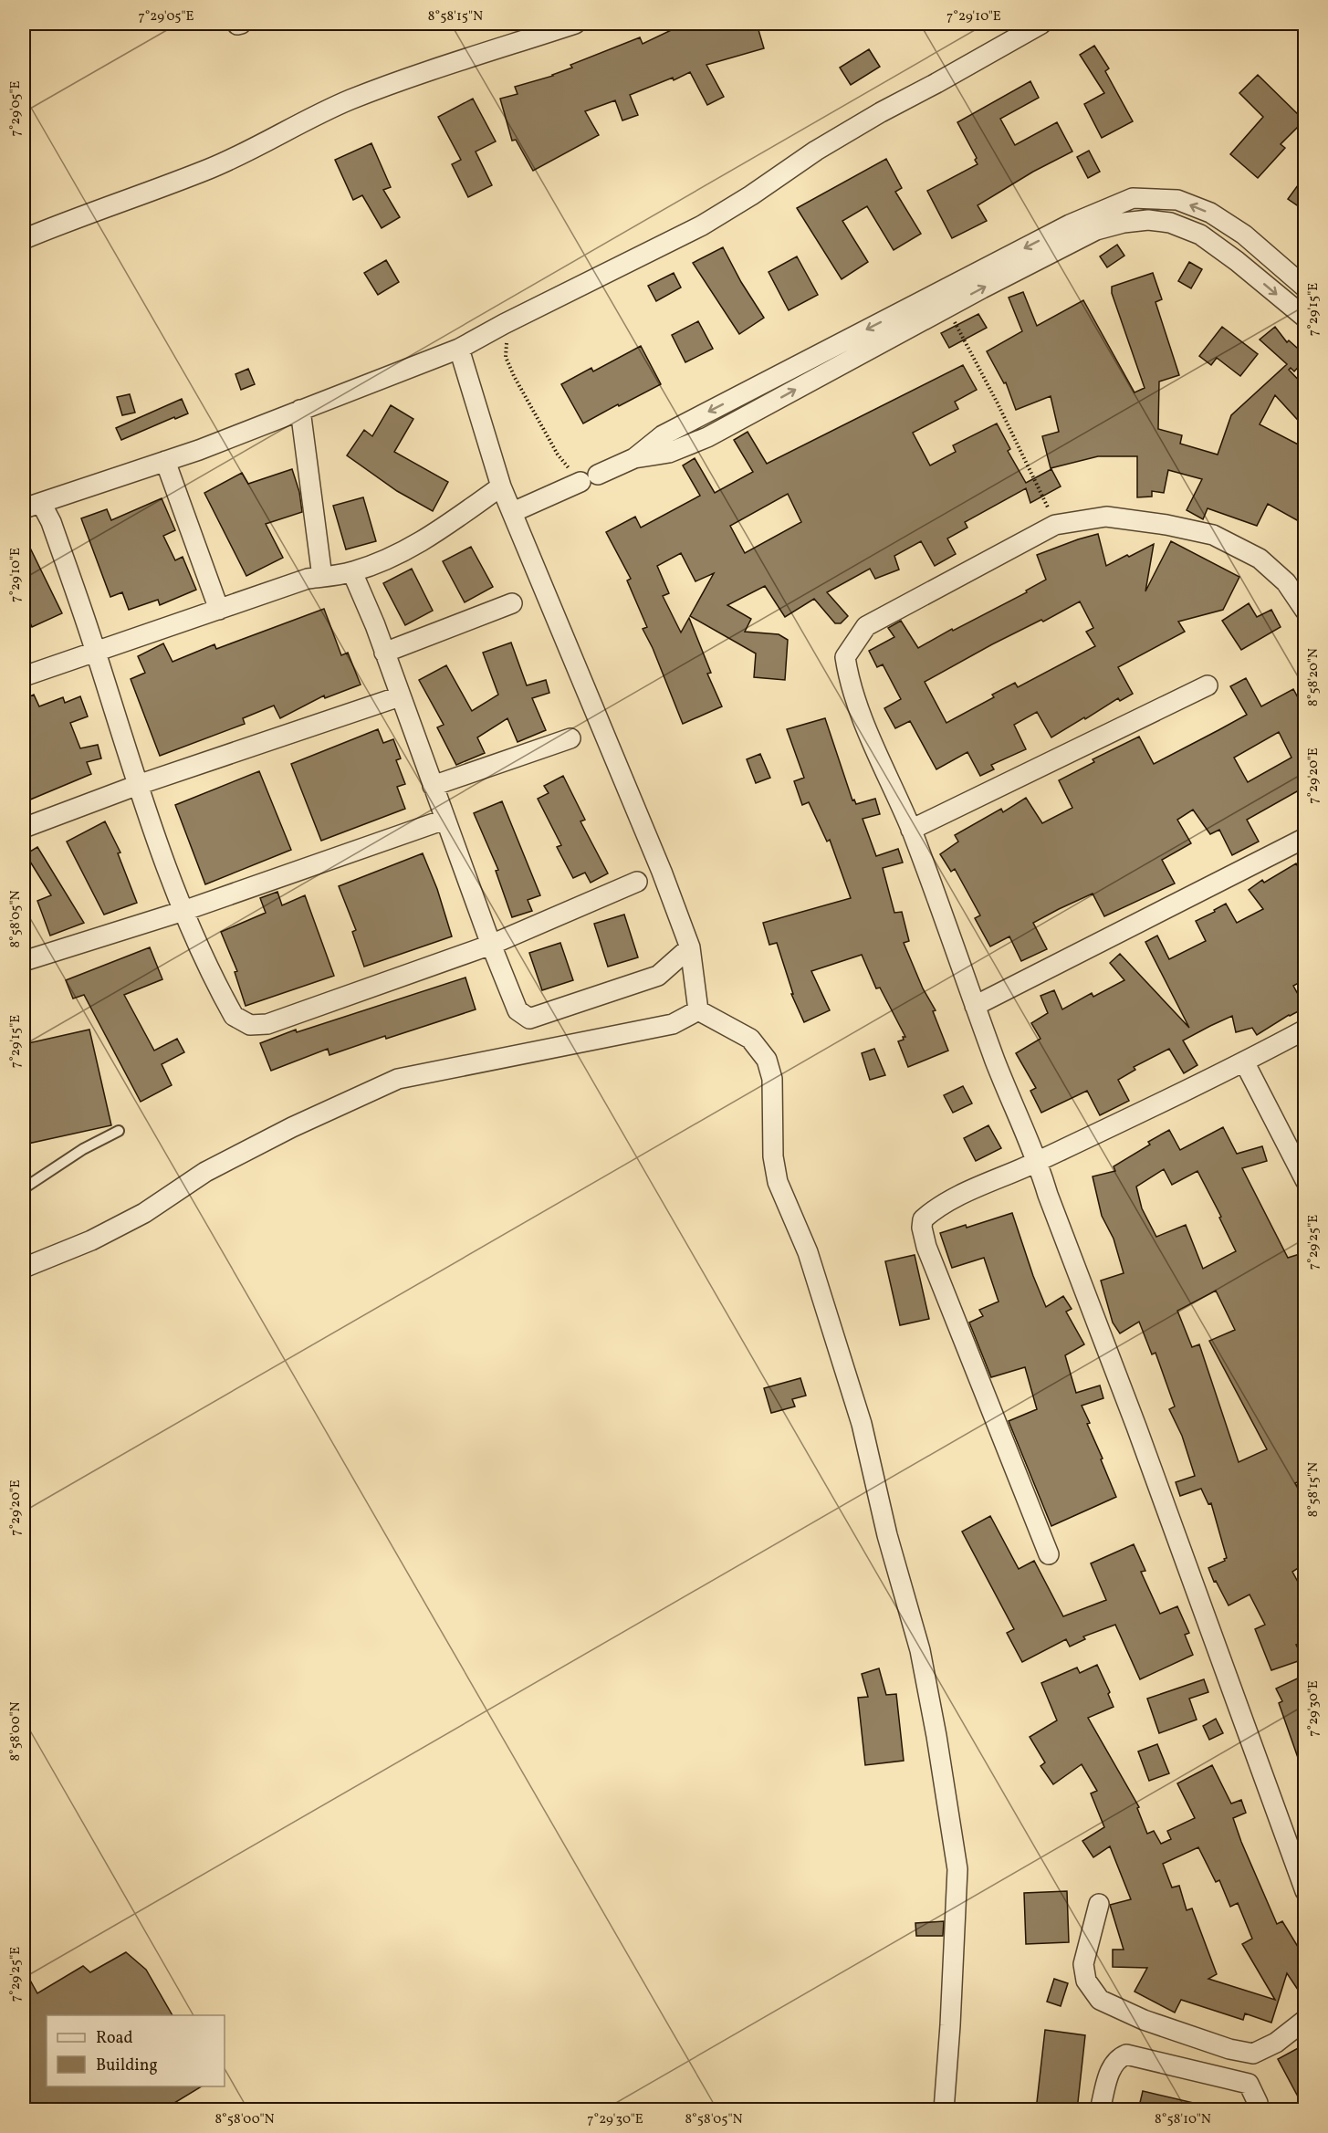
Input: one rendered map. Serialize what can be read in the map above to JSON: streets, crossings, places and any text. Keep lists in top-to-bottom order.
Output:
{
  "legend": ["Road", "Building"],
  "coordinates": [
    "7°29'05\"E",
    "8°58'15\"N",
    "7°29'10\"E",
    "7°29'15\"E",
    "8°58'20\"N",
    "7°29'20\"E",
    "8°58'05\"N",
    "7°29'25\"E",
    "7°29'30\"E",
    "8°58'00\"N",
    "8°58'10\"N"
  ]
}
